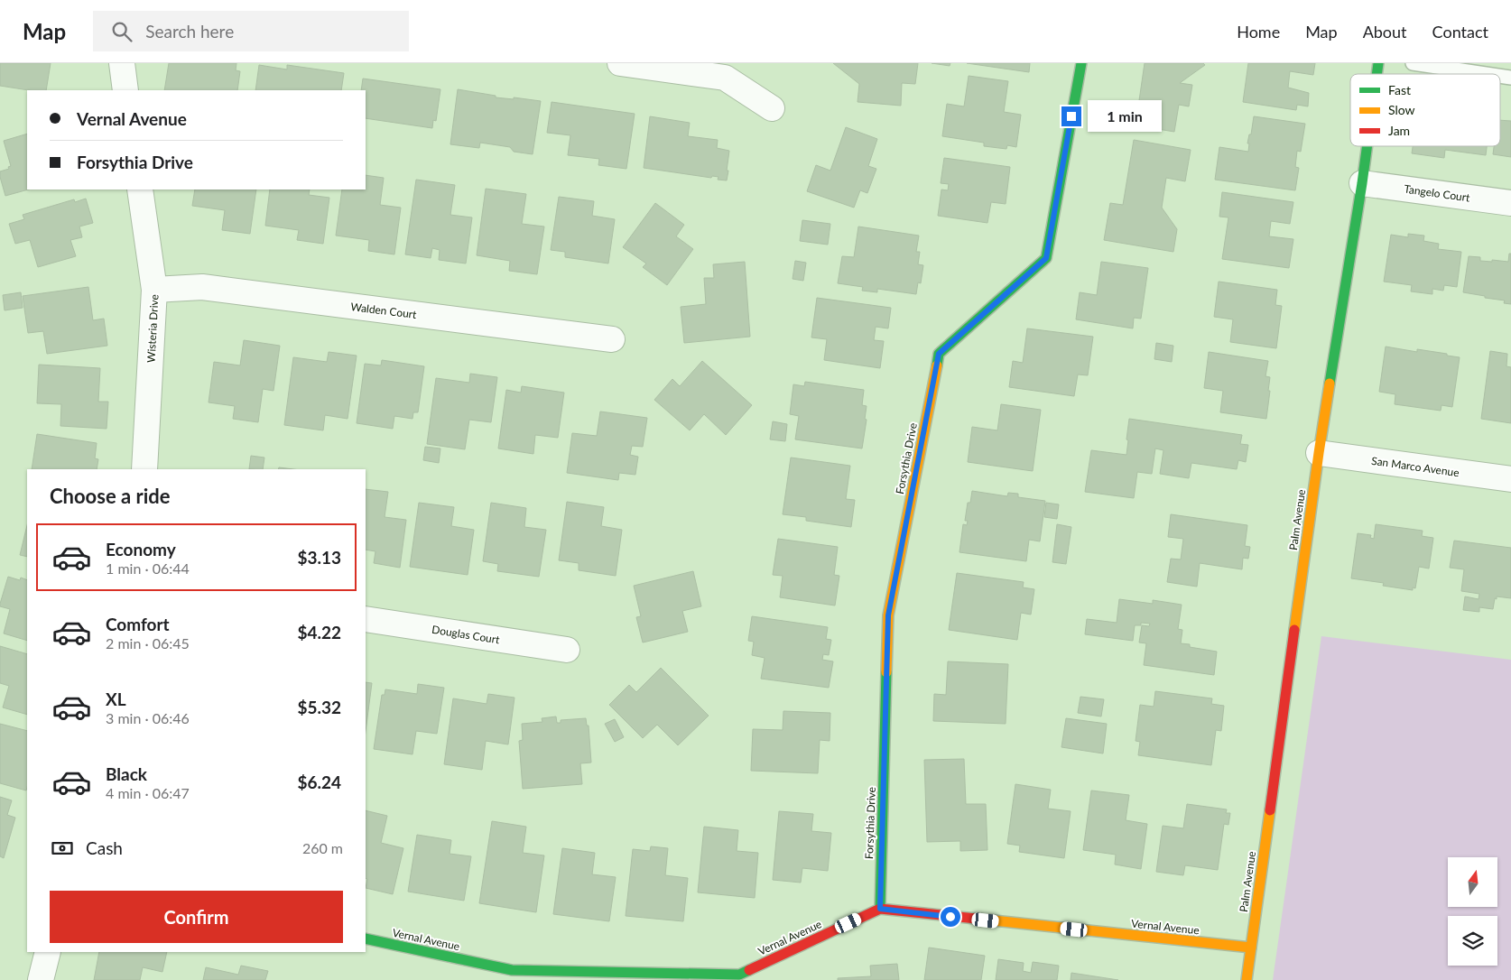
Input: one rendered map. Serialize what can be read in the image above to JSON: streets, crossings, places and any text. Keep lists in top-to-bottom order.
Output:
{
  "streets": {
    "street": [
      "Tangelo Court",
      "Walden Court",
      "Wisteria Drive",
      "Forsythia Drive",
      "San Marco Avenue",
      "Palm Avenue",
      "Douglas Court",
      "Vernal Avenue"
    ]
  },
  "crossings": [
    ["Tangelo Court", "Palm Avenue"],
    ["Walden Court", "Wisteria Drive"],
    ["Forsythia Drive", "Vernal Avenue"],
    ["San Marco Avenue", "Palm Avenue"],
    ["Palm Avenue", "Vernal Avenue"]
  ],
  "legend": ["Fast", "Slow", "Jam"],
  "north": "top",
  "page": {
    "header": "Map",
    "search": "Search here",
    "nav": [
      "Home",
      "Map",
      "About",
      "Contact"
    ],
    "banner": ["Vernal Avenue", "Forsythia Drive"],
    "bubble": "1 min",
    "heading": "Choose a ride",
    "list": [
      {
        "name": "Economy",
        "note": "1 min · 06:44",
        "value": "$3.13"
      },
      {
        "name": "Comfort",
        "note": "2 min · 06:45",
        "value": "$4.22"
      },
      {
        "name": "XL",
        "note": "3 min · 06:46",
        "value": "$5.32"
      },
      {
        "name": "Black",
        "note": "4 min · 06:47",
        "value": "$6.24"
      }
    ],
    "pay": ["Cash", "260 m"],
    "buttons": "Confirm"
  }
}
